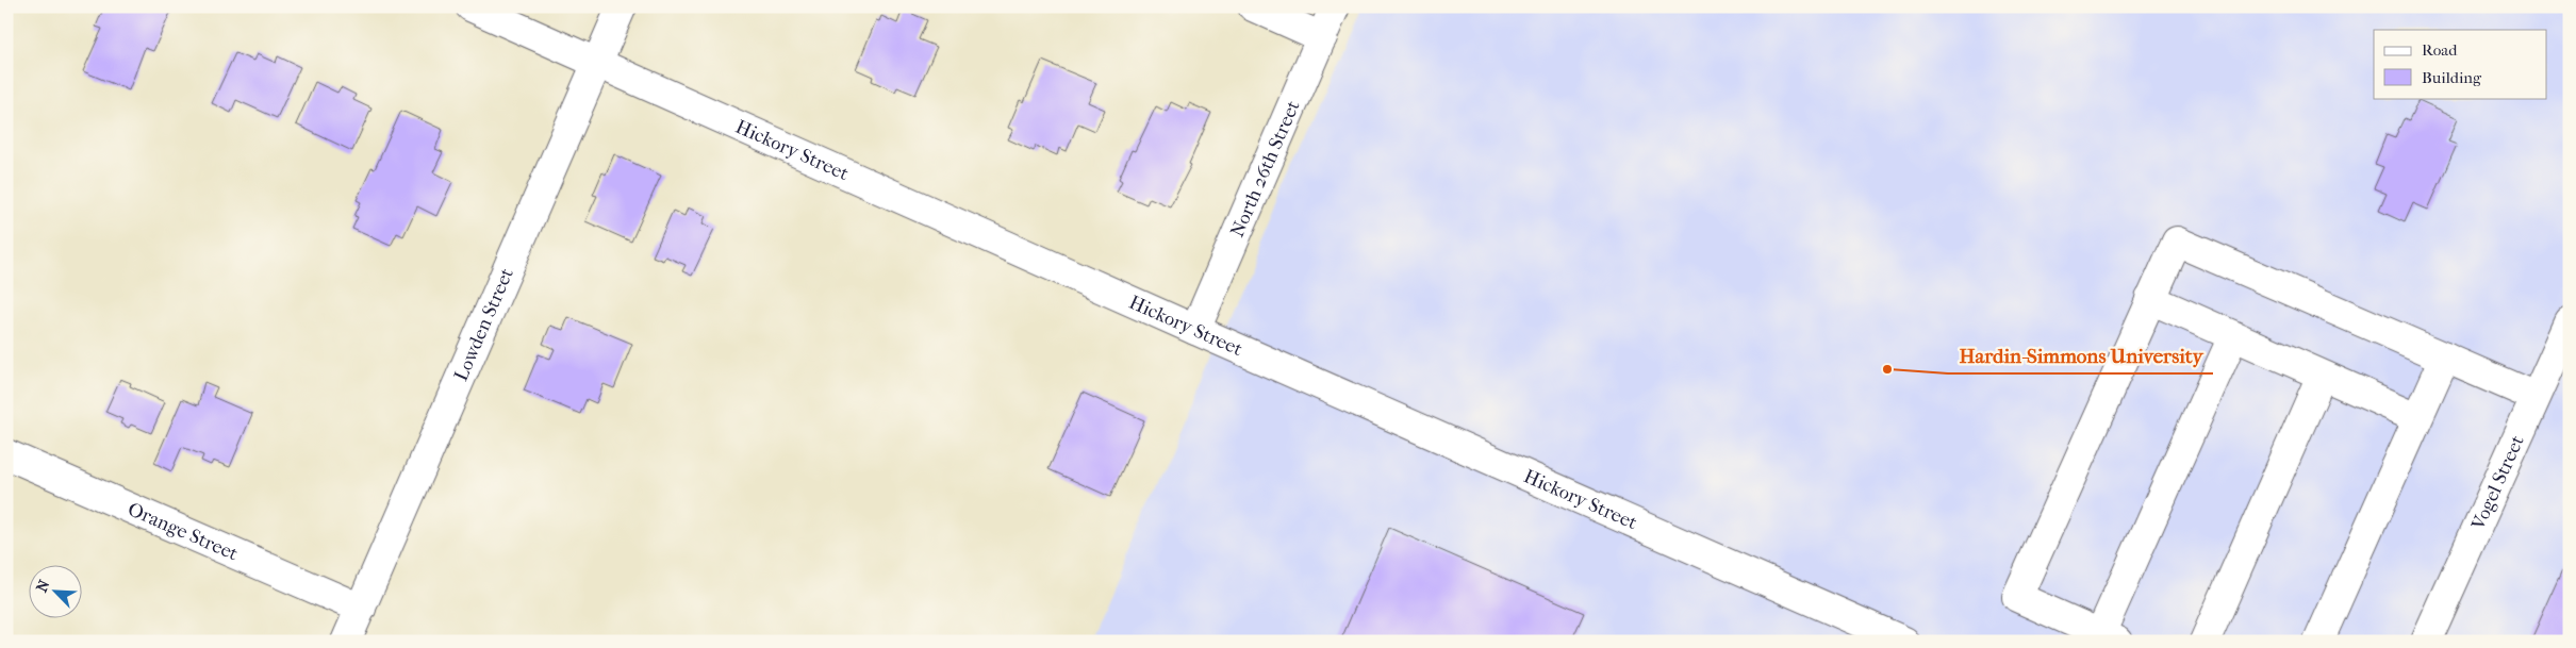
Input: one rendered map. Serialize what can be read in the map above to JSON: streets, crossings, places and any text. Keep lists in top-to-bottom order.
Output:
{
  "streets": {
    "street": [
      "Hickory Street",
      "North 26th Street",
      "Lowden Street",
      "Vogel Street",
      "Orange Street"
    ]
  },
  "crossings": [
    ["Hickory Street", "North 26th Street"],
    ["Hickory Street", "Lowden Street"],
    ["Lowden Street", "Orange Street"]
  ],
  "places": ["Hardin-Simmons University"],
  "legend": ["Road", "Building"],
  "north": "top left"
}
